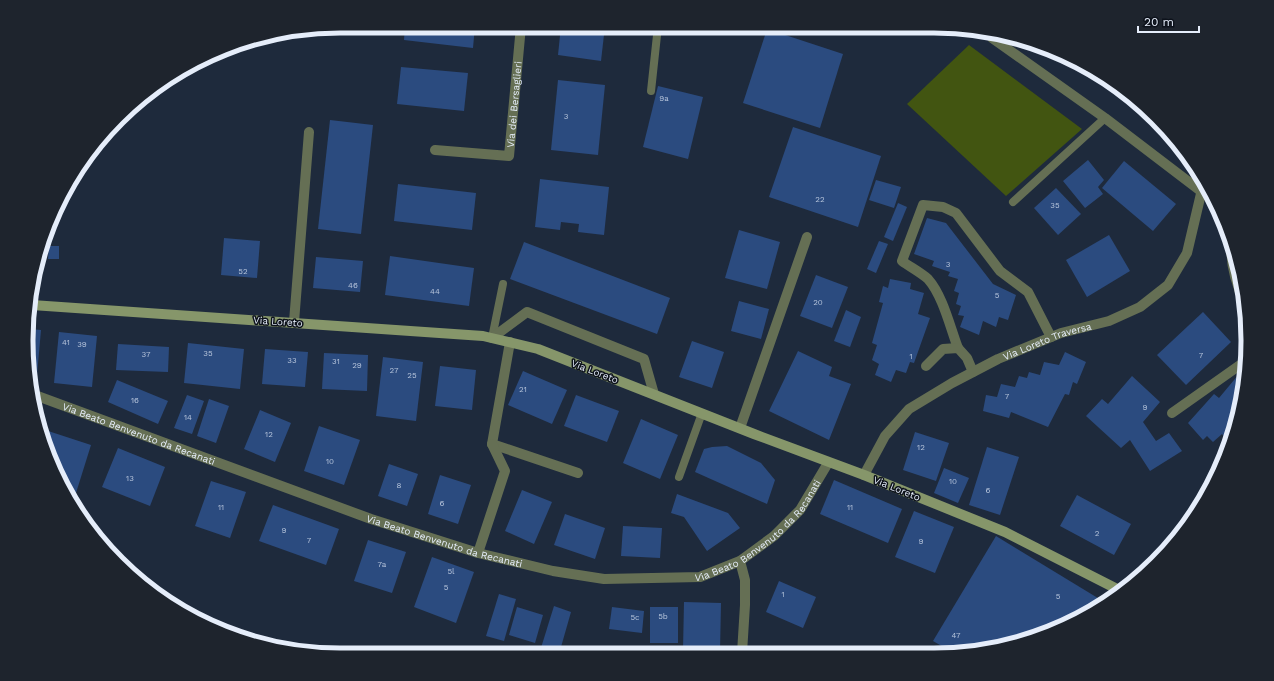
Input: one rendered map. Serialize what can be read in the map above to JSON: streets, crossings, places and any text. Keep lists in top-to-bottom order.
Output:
{
  "streets": {
    "street": [
      "Via dei Bersaglieri",
      "Via Loreto",
      "Via Loreto Traversa",
      "Via Beato Benvenuto da Recanati"
    ]
  },
  "crossings": [
    ["Via Loreto", "Via Loreto Traversa"],
    ["Via Loreto", "Via Beato Benvenuto da Recanati"]
  ],
  "house_numbers": [
    "9a",
    "3",
    "22",
    "35",
    "3",
    "52",
    "46",
    "44",
    "5",
    "20",
    "41",
    "39",
    "35",
    "37",
    "7",
    "1",
    "33",
    "31",
    "29",
    "27",
    "25",
    "21",
    "7",
    "16",
    "9",
    "14",
    "12",
    "12",
    "10",
    "13",
    "10",
    "8",
    "6",
    "6",
    "11",
    "11",
    "9",
    "2",
    "7",
    "9",
    "7a",
    "5l",
    "5",
    "1",
    "5",
    "5b",
    "5c",
    "47"
  ],
  "scale_bar": "20 m"
}
